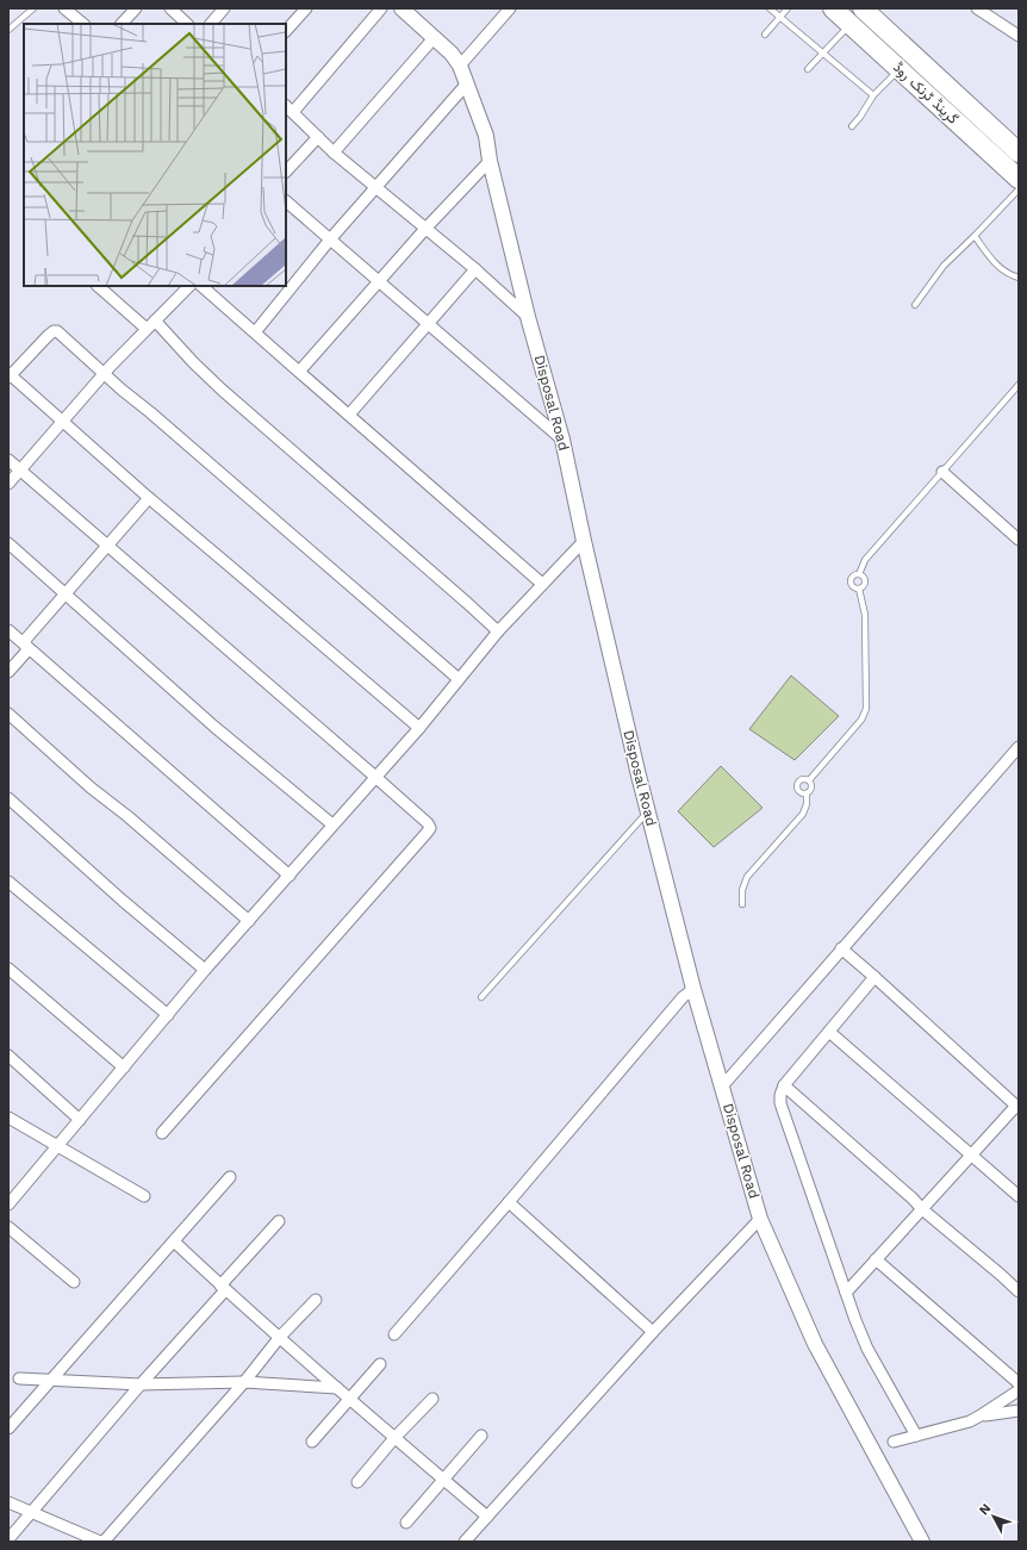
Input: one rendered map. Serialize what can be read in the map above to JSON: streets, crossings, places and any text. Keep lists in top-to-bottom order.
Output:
{
  "streets": {
    "highway": ["گرینڈ ٹرنک روڈ"],
    "street": ["Disposal Road"]
  },
  "north": "top left"
}
